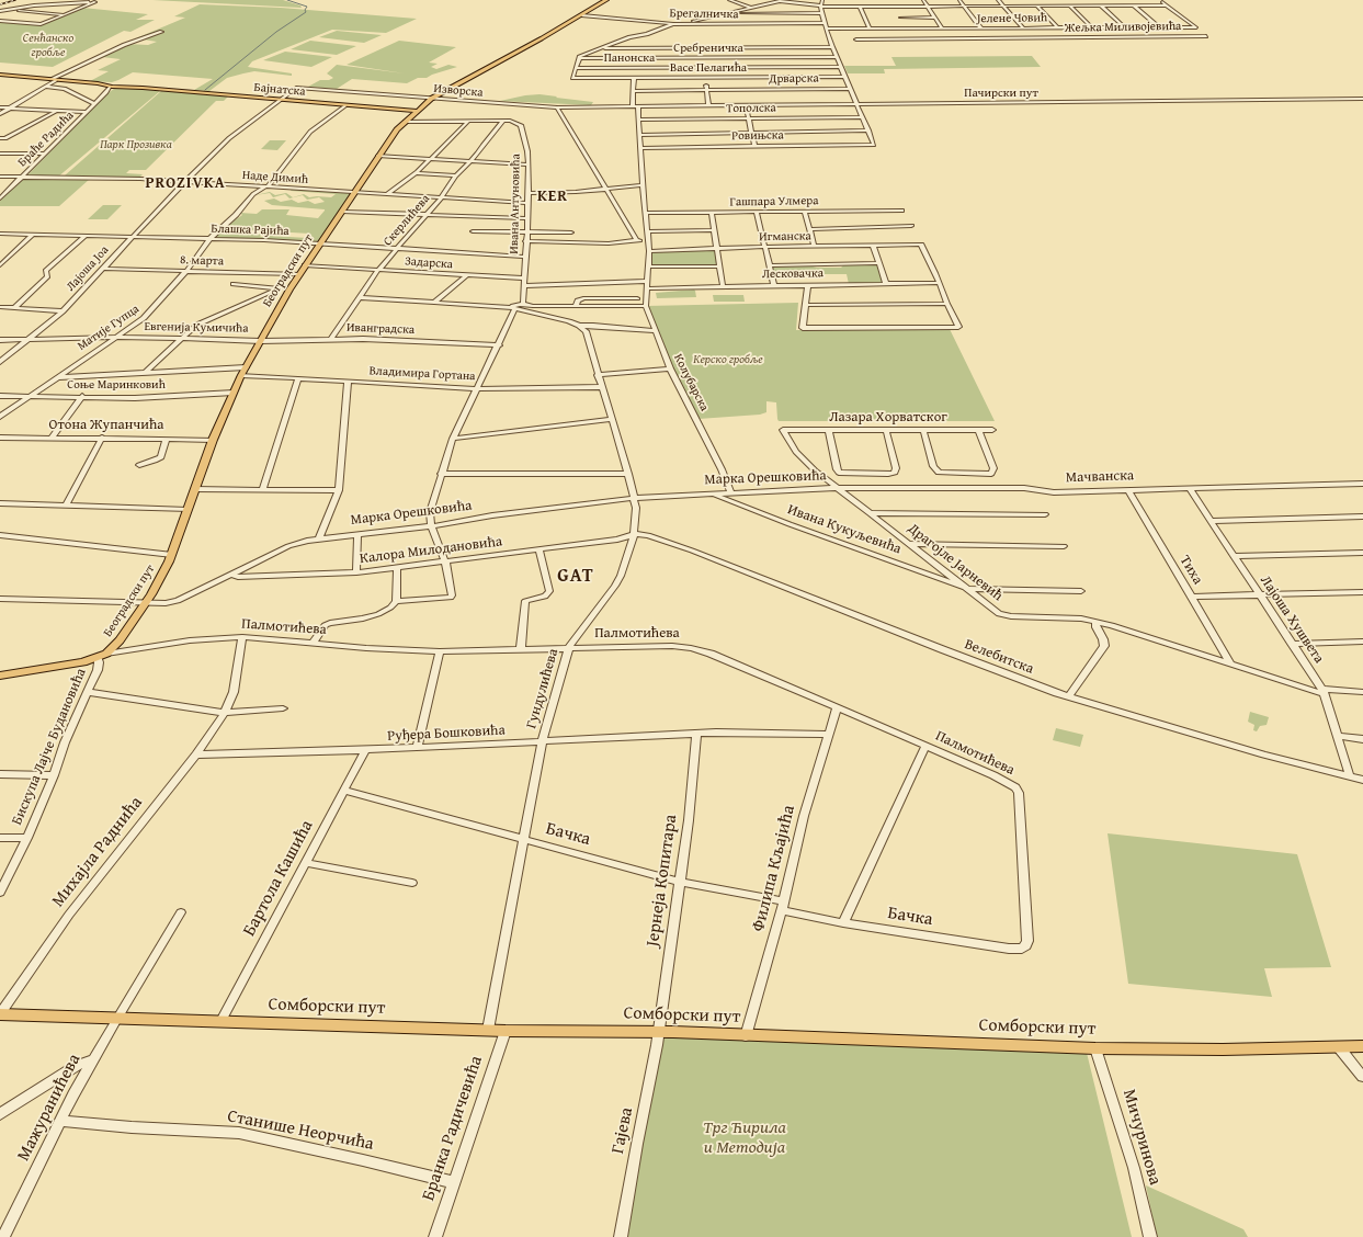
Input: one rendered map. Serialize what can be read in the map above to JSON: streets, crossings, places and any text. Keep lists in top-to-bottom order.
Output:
{
  "streets": {
    "main road": ["Бајнатска", "Београдски пут", "Сомборски пут"],
    "street": [
      "Брегалничка",
      "Јелене Човић",
      "Жељка Миливојевића",
      "Сребреничка",
      "Панонска",
      "Васе Пелагића",
      "Дрварска",
      "Изворска",
      "Пачирски пут",
      "Тополска",
      "Ровињска",
      "Браће Радића",
      "Наде Димић",
      "Гашпара Улмера",
      "Ивана Антуновића",
      "Скерлићева",
      "Блашка Рајића",
      "Игманска",
      "8. марта",
      "Задарска",
      "Лајоша Јоа",
      "Лесковачка",
      "Матије Гупца",
      "Евгенија Кумичића",
      "Иванградска",
      "Владимира Гортана",
      "Колубарска",
      "Соње Маринковић",
      "Лазара Хорватског",
      "Отона Жупанчића",
      "Мачванска",
      "Марка Орешковића",
      "Ивана Кукуљевића",
      "Калора Милодановића",
      "Драгојле Јарневић",
      "Тиха",
      "Лајоша Хушвета",
      "Палмотићева",
      "Велебитска",
      "Гундулићева",
      "Руђера Бошковића",
      "Бискупа Лајче Будановића",
      "Бачка",
      "Михајла Раднића",
      "Филипа Кљајића",
      "Бартола Кашића",
      "Јернеја Копитара",
      "Мажуранићева",
      "Бранка Радичевића",
      "Станише Неорчића",
      "Гајева",
      "Мичуринова"
    ]
  },
  "crossings": [
    ["Брегалничка", "Београдски пут"],
    ["Панонска", "Васе Пелагића"],
    ["Васе Пелагића", "Колубарска"],
    ["Дрварска", "Колубарска"],
    ["Бајнатска", "Изворска"],
    ["Бајнатска", "Браће Радића"],
    ["Бајнатска", "Београдски пут"],
    ["Бајнатска", "Матије Гупца"],
    ["Изворска", "Пачирски пут"],
    ["Изворска", "Наде Димић"],
    ["Изворска", "Лајоша Јоа"],
    ["Изворска", "Београдски пут"],
    ["Изворска", "Колубарска"],
    ["Пачирски пут", "Колубарска"],
    ["Тополска", "Колубарска"],
    ["Ровињска", "Колубарска"],
    ["Браће Радића", "Наде Димић"],
    ["Наде Димић", "Ивана Антуновића"],
    ["Наде Димић", "Скерлићева"],
    ["Наде Димић", "Лајоша Јоа"],
    ["Наде Димић", "Београдски пут"],
    ["Наде Димић", "Матије Гупца"],
    ["Гашпара Улмера", "Колубарска"],
    ["Ивана Антуновића", "Скерлићева"],
    ["Ивана Антуновића", "Блашка Рајића"],
    ["Ивана Антуновића", "Задарска"],
    ["Ивана Антуновића", "Београдски пут"],
    ["Ивана Антуновића", "Иванградска"],
    ["Ивана Антуновића", "Владимира Гортана"],
    ["Ивана Антуновића", "Марка Орешковића"],
    ["Скерлићева", "Блашка Рајића"],
    ["Скерлићева", "Задарска"],
    ["Скерлићева", "Иванградска"],
    ["Блашка Рајића", "Лајоша Јоа"],
    ["Блашка Рајића", "Београдски пут"],
    ["Блашка Рајића", "Матије Гупца"],
    ["Игманска", "Лесковачка"],
    ["Игманска", "Колубарска"],
    ["8. марта", "Лајоша Јоа"],
    ["8. марта", "Београдски пут"],
    ["8. марта", "Матије Гупца"],
    ["Задарска", "Београдски пут"],
    ["Лајоша Јоа", "Евгенија Кумичића"],
    ["Београдски пут", "Евгенија Кумичића"],
    ["Београдски пут", "Иванградска"],
    ["Београдски пут", "Владимира Гортана"],
    ["Београдски пут", "Соње Маринковић"],
    ["Београдски пут", "Отона Жупанчића"],
    ["Београдски пут", "Марка Орешковића"],
    ["Београдски пут", "Палмотићева"],
    ["Београдски пут", "Бискупа Лајче Будановића"],
    ["Лесковачка", "Колубарска"],
    ["Матије Гупца", "Евгенија Кумичића"],
    ["Матије Гупца", "Соње Маринковић"],
    ["Евгенија Кумичића", "Иванградска"],
    ["Владимира Гортана", "Гундулићева"],
    ["Колубарска", "Марка Орешковића"],
    ["Лазара Хорватског", "Драгојле Јарневић"],
    ["Мачванска", "Марка Орешковића"],
    ["Мачванска", "Драгојле Јарневић"],
    ["Мачванска", "Тиха"],
    ["Мачванска", "Лајоша Хушвета"],
    ["Марка Орешковића", "Ивана Кукуљевића"],
    ["Марка Орешковића", "Калора Милодановића"],
    ["Марка Орешковића", "Драгојле Јарневић"],
    ["Марка Орешковића", "Гундулићева"],
    ["Ивана Кукуљевића", "Драгојле Јарневић"],
    ["Калора Милодановића", "Велебитска"],
    ["Калора Милодановића", "Гундулићева"],
    ["Драгојле Јарневић", "Тиха"],
    ["Драгојле Јарневић", "Лајоша Хушвета"],
    ["Лајоша Хушвета", "Велебитска"],
    ["Палмотићева", "Гундулићева"],
    ["Палмотићева", "Бискупа Лајче Будановића"],
    ["Палмотићева", "Бачка"],
    ["Палмотићева", "Михајла Раднића"],
    ["Палмотићева", "Филипа Кљајића"],
    ["Велебитска", "Гундулићева"],
    ["Гундулићева", "Руђера Бошковића"],
    ["Гундулићева", "Бачка"],
    ["Гундулићева", "Сомборски пут"],
    ["Руђера Бошковића", "Михајла Раднића"],
    ["Руђера Бошковића", "Филипа Кљајића"],
    ["Руђера Бошковића", "Бартола Кашића"],
    ["Руђера Бошковића", "Јернеја Копитара"],
    ["Бачка", "Филипа Кљајића"],
    ["Бачка", "Бартола Кашића"],
    ["Бачка", "Јернеја Копитара"],
    ["Михајла Раднића", "Сомборски пут"],
    ["Филипа Кљајића", "Сомборски пут"],
    ["Бартола Кашића", "Сомборски пут"],
    ["Јернеја Копитара", "Сомборски пут"],
    ["Јернеја Копитара", "Гајева"],
    ["Сомборски пут", "Мажуранићева"],
    ["Сомборски пут", "Бранка Радичевића"],
    ["Сомборски пут", "Гајева"],
    ["Сомборски пут", "Мичуринова"],
    ["Мажуранићева", "Станише Неорчића"],
    ["Бранка Радичевића", "Станише Неорчића"]
  ],
  "districts": ["PROZIVKA", "KER", "GAT"],
  "parks": [
    "Сенћанско гробље",
    "Парк Прозивка",
    "Керско гробље",
    "Трг Ћирила и Методија"
  ]
}
